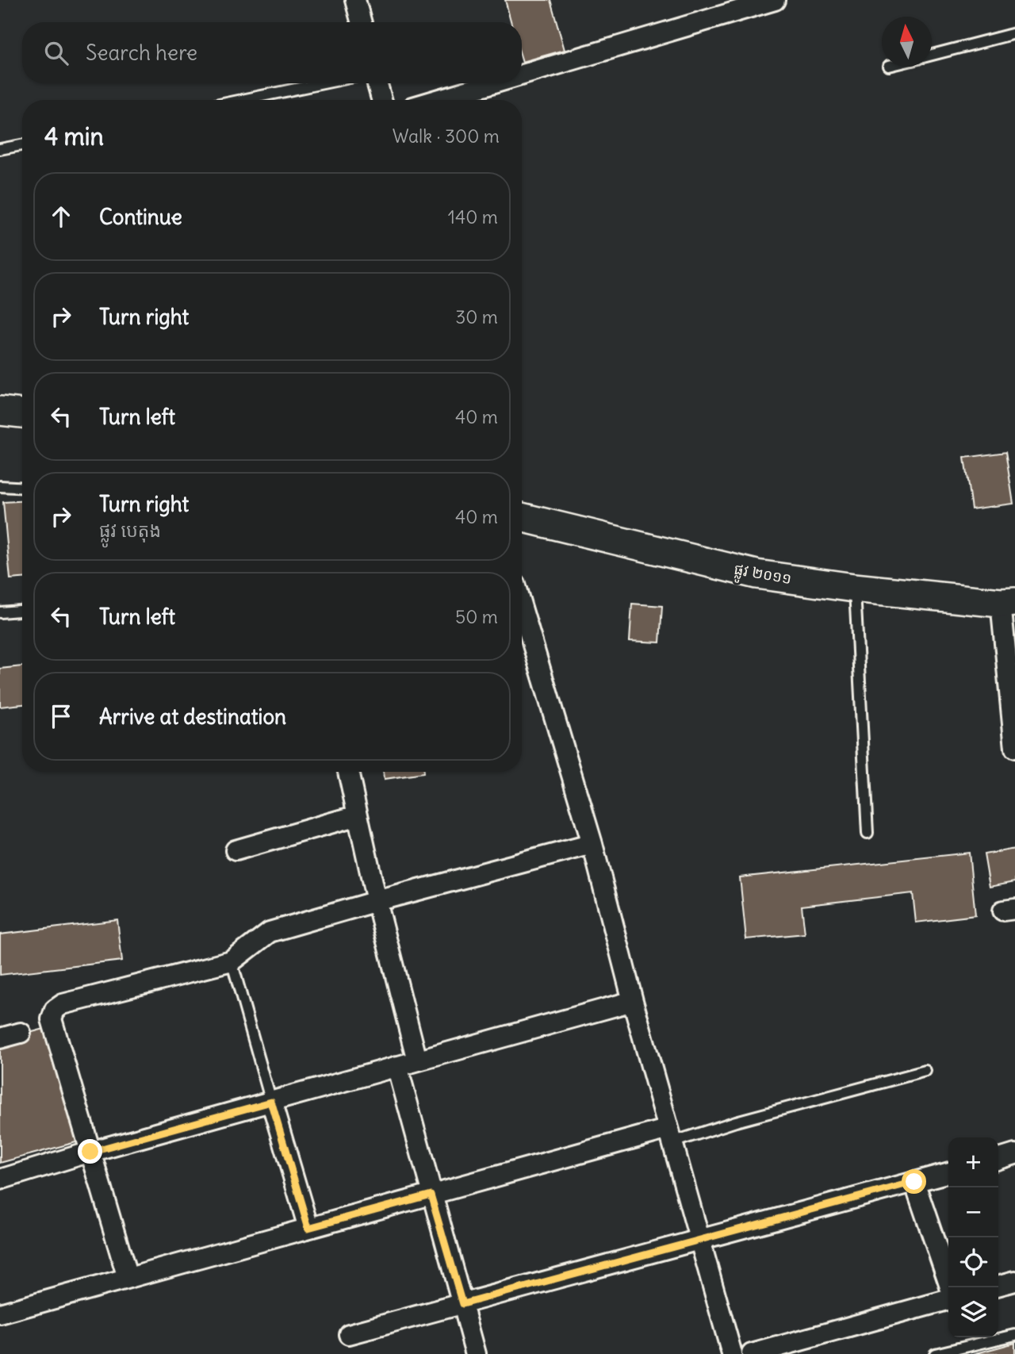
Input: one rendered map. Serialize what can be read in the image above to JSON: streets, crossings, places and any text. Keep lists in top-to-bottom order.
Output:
{
  "streets": {
    "main road": ["ផ្លូវ ២០១១"]
  },
  "north": "top",
  "page": {
    "search": "Search here",
    "heading": ["4 min", "Walk · 300 m"],
    "list": [
      ["Continue", "140 m"],
      ["Turn right", "30 m"],
      ["Turn left", "40 m"],
      ["Turn right", "ផ្លូវ បេតុង", "40 m"],
      ["Turn left", "50 m"],
      "Arrive at destination"
    ],
    "map_buttons": ["+", "−"]
  }
}
